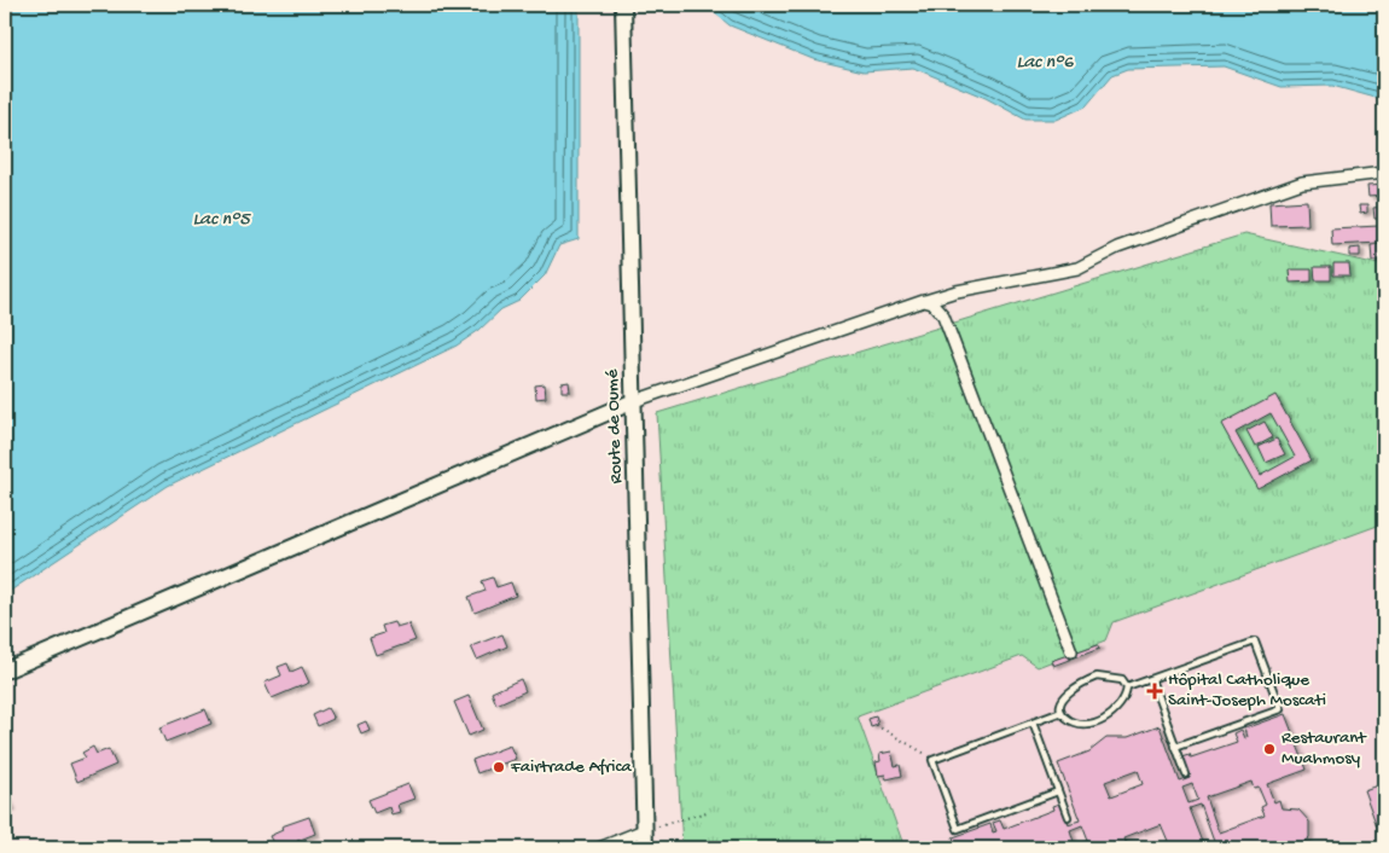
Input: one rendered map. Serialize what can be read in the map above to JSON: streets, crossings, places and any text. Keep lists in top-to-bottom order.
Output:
{
  "streets": {
    "main road": ["Route de Oumé"]
  },
  "water": ["Lac n°6", "Lac n°5"],
  "places": {
    "health": ["Hôpital Catholique Saint-Joseph Moscati"],
    "other": ["Restaurant Muahmosy", "Fairtrade Africa"]
  }
}
